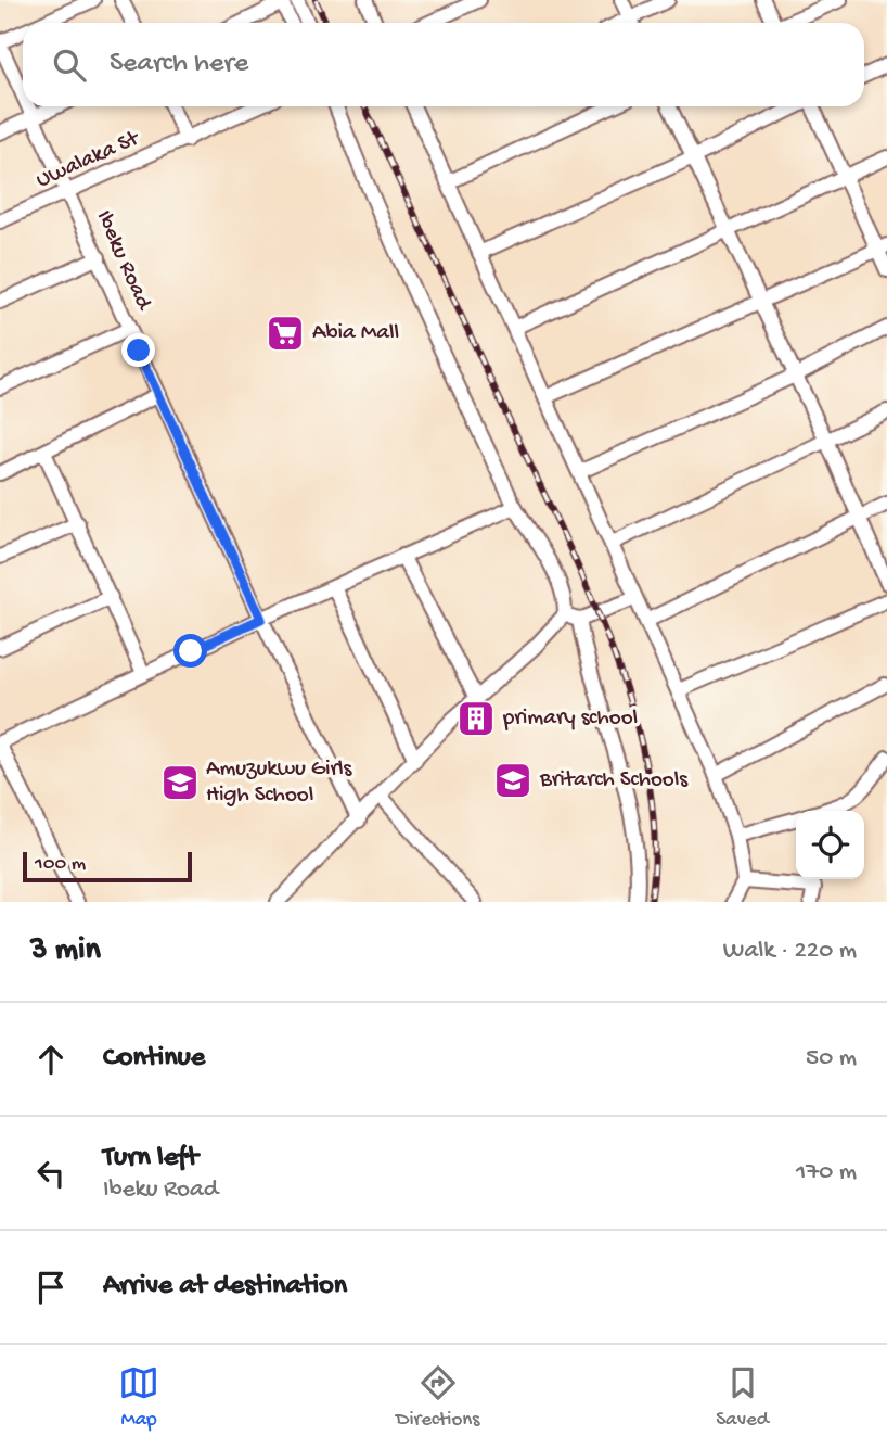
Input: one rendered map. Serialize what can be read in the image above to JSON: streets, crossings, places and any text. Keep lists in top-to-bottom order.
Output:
{
  "streets": {
    "street": ["Uwalaka St", "Ibeku Road"]
  },
  "crossings": [
    ["Uwalaka St", "Ibeku Road"]
  ],
  "places": {
    "supermarket": ["Abia Mall"],
    "building": ["primary school"],
    "school or university": ["Britarch Schools", "Amuzukwu Girls High School"]
  },
  "scale_bar": "100 m",
  "page": {
    "search": "Search here",
    "scale": "100 m",
    "heading": ["3 min", "Walk · 220 m"],
    "list": [
      ["Continue", "50 m"],
      ["Turn left", "Ibeku Road", "170 m"],
      "Arrive at destination"
    ],
    "nav": ["Map", "Directions", "Saved"]
  }
}
